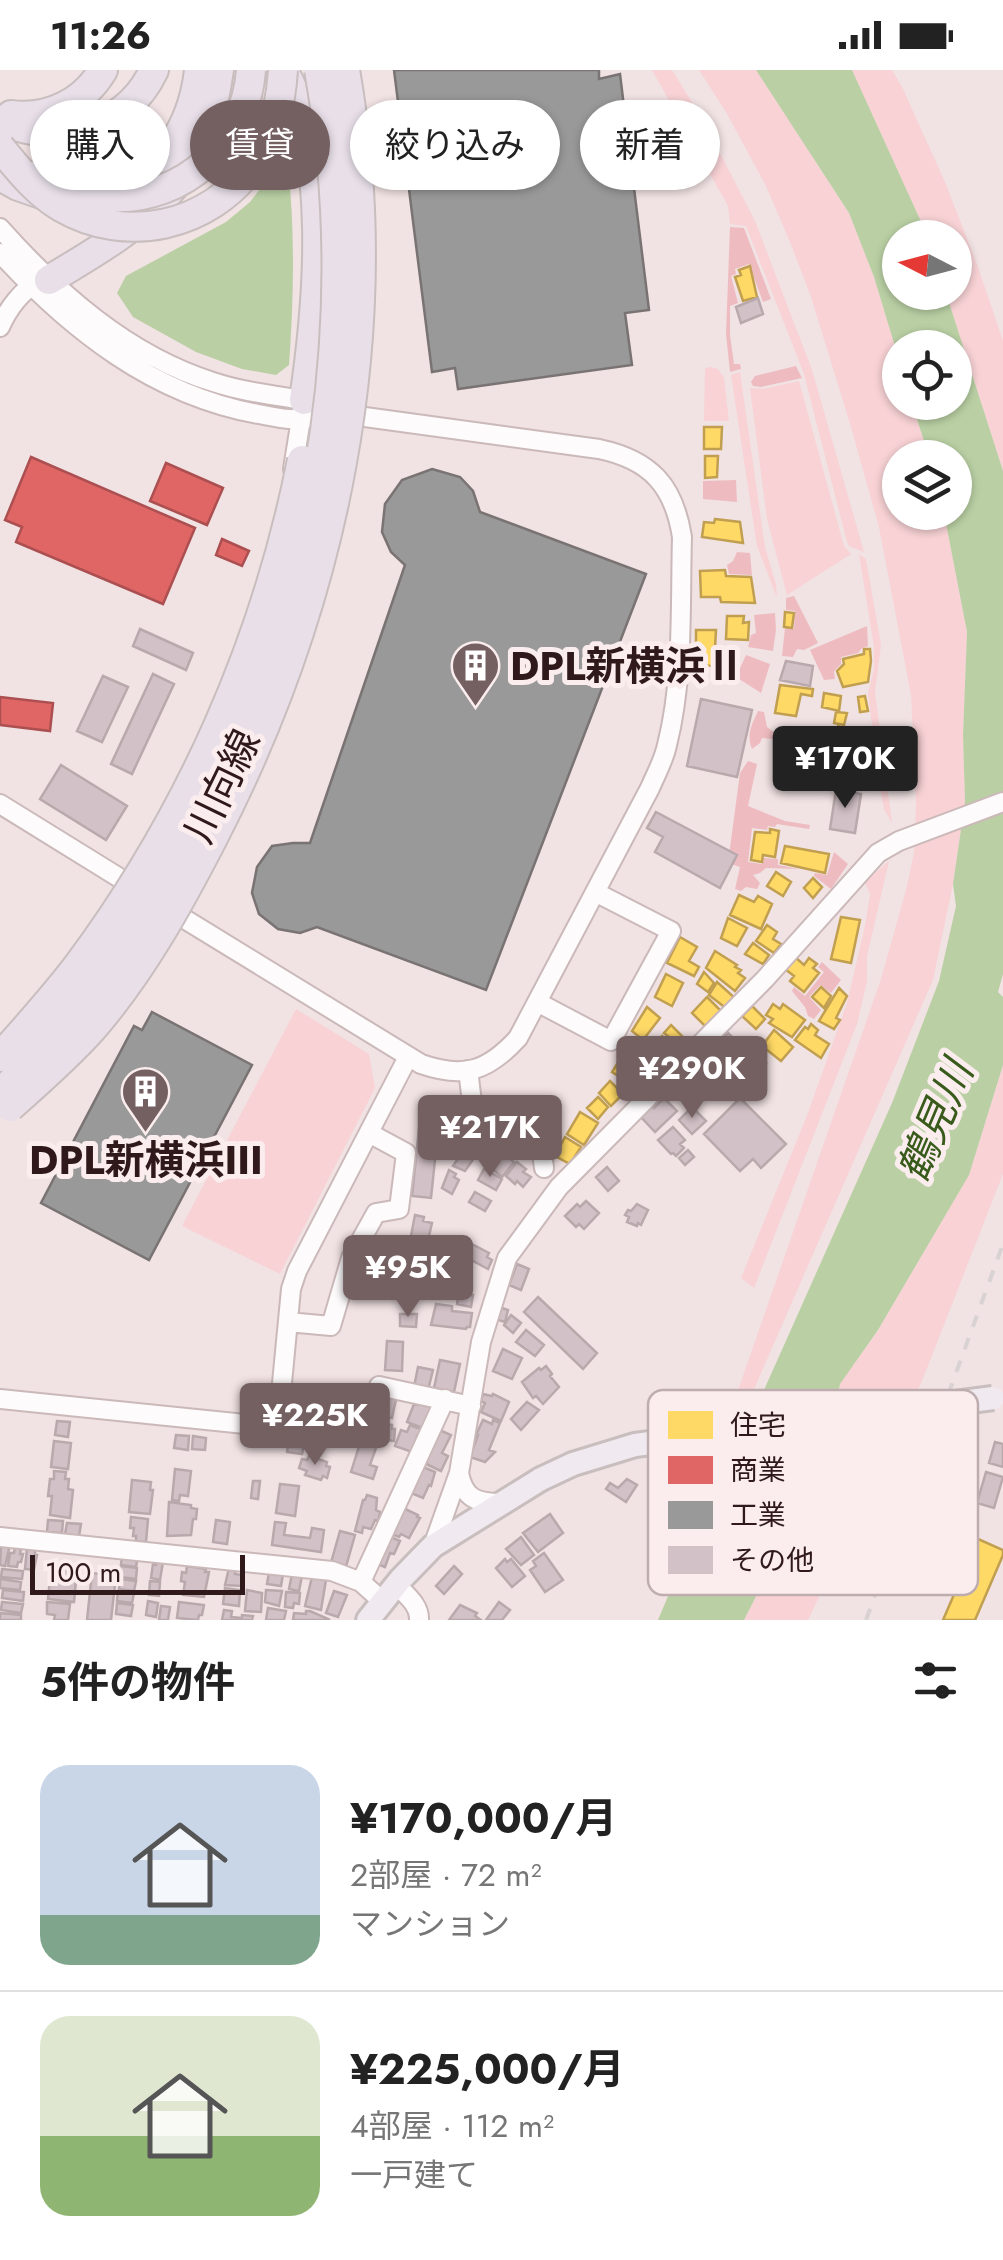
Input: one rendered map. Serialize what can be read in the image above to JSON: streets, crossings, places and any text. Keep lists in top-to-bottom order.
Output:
{
  "streets": {
    "street": ["川向線"]
  },
  "water": ["鶴見川"],
  "places": {
    "building": ["DPL新横浜Ⅱ", "DPL新横浜III"]
  },
  "legend": [
    "住宅",
    "商業",
    "工業",
    "その他"
  ],
  "scale_bar": "100 m",
  "north": "left",
  "page": {
    "status": "11:26",
    "chip": [
      "購入",
      "賃貸",
      "絞り込み",
      "新着"
    ],
    "price": [
      "¥170K",
      "¥290K",
      "¥217K",
      "¥95K",
      "¥225K"
    ],
    "scale": "100 m",
    "heading": "5件の物件",
    "list": [
      {
        "name": "¥170,000/月",
        "note": "2部屋 · 72 m² · マンション"
      },
      {
        "name": "¥225,000/月",
        "note": "4部屋 · 112 m² · 一戸建て"
      }
    ]
  }
}
